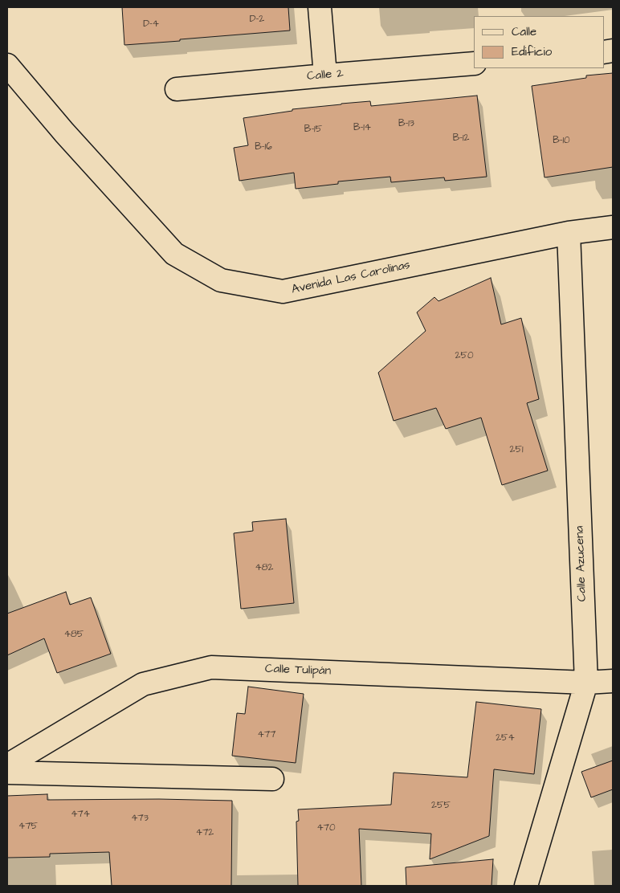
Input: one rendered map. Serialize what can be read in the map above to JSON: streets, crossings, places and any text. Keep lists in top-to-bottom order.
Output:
{
  "streets": {
    "street": [
      "Calle 2",
      "Avenida Las Carolinas",
      "Calle Azucena",
      "Calle Tulipán"
    ]
  },
  "crossings": [
    ["Avenida Las Carolinas", "Calle Azucena"],
    ["Calle Azucena", "Calle Tulipán"]
  ],
  "house_numbers": [
    "D-2",
    "D-4",
    "B-13",
    "B-14",
    "B-15",
    "B-12",
    "B-10",
    "B-16",
    "250",
    "251",
    "482",
    "485",
    "477",
    "254",
    "255",
    "474",
    "473",
    "475",
    "470",
    "472"
  ],
  "legend": ["Calle", "Edificio"]
}
